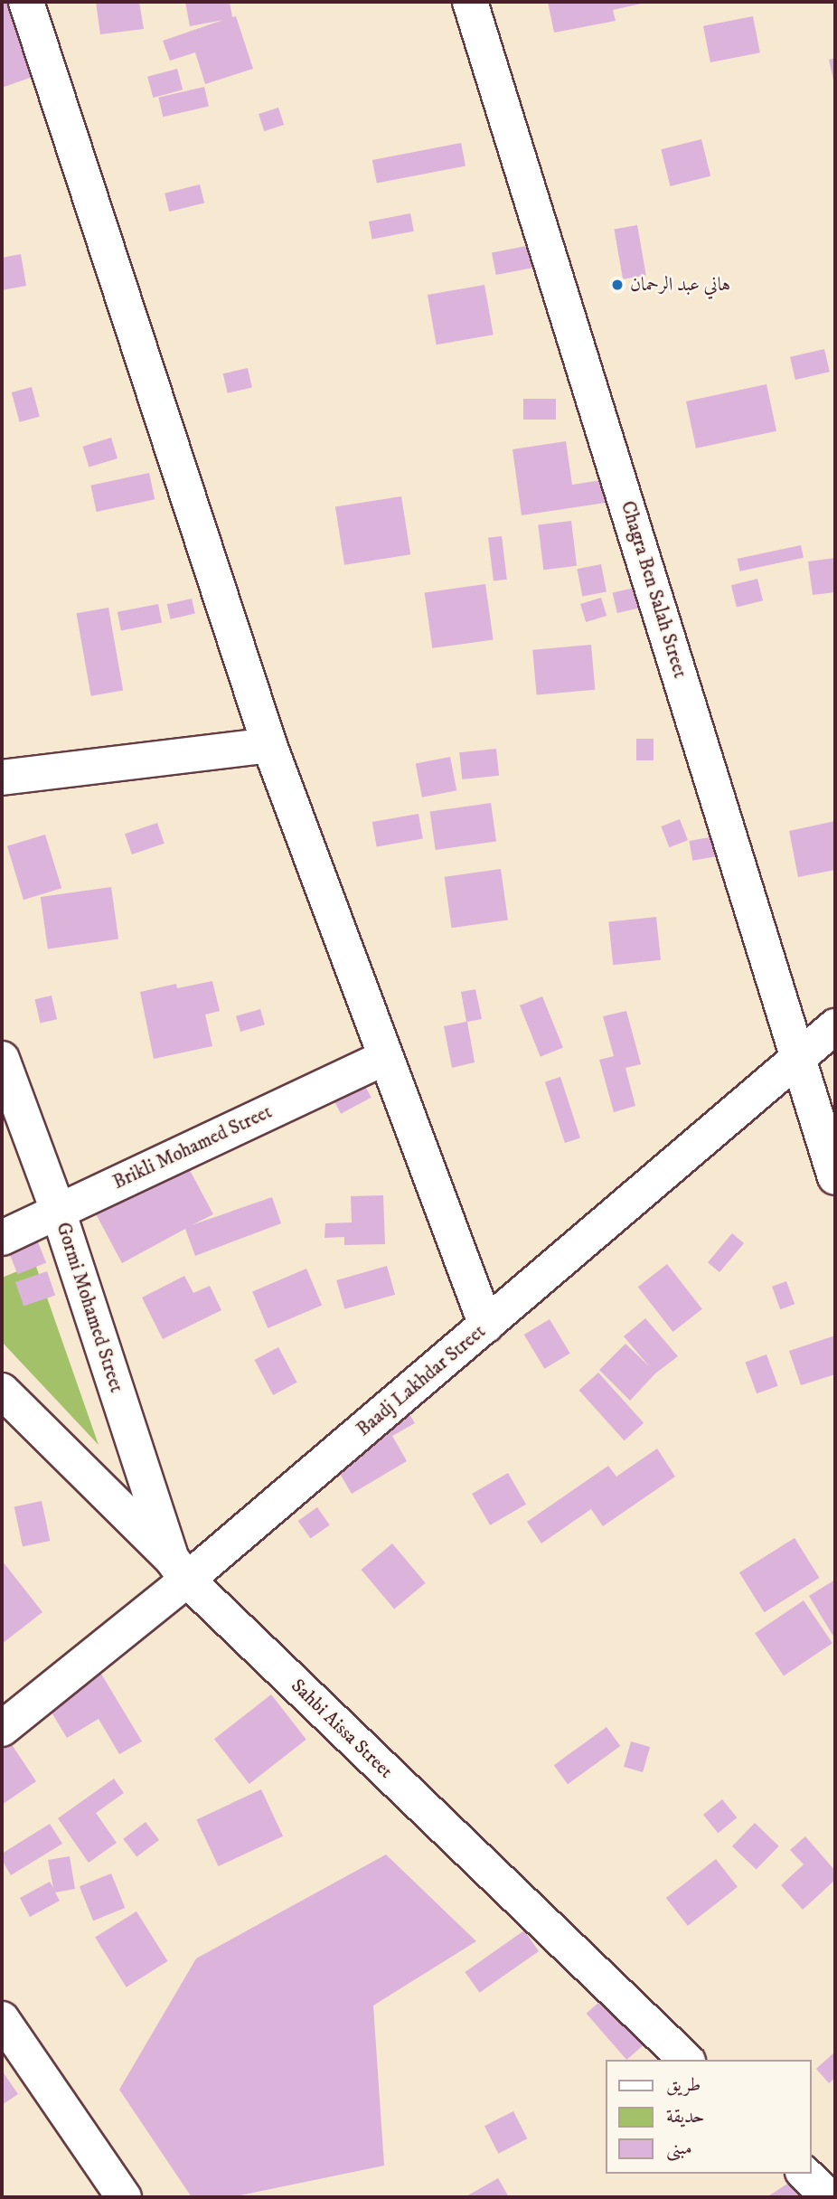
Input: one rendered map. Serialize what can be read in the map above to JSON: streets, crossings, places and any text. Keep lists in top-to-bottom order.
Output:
{
  "streets": {
    "street": [
      "Chagra Ben Salah Street",
      "Brikli Mohamed Street",
      "Gormi Mohamed Street",
      "Baadj Lakhdar Street",
      "Sahbi Aissa Street"
    ]
  },
  "crossings": [
    ["Chagra Ben Salah Street", "Baadj Lakhdar Street"],
    ["Brikli Mohamed Street", "Gormi Mohamed Street"],
    ["Gormi Mohamed Street", "Baadj Lakhdar Street"],
    ["Gormi Mohamed Street", "Sahbi Aissa Street"],
    ["Baadj Lakhdar Street", "Sahbi Aissa Street"]
  ],
  "places": ["هاني عبد الرحمان"],
  "legend": ["طريق", "حديقة", "مبنى"]
}
